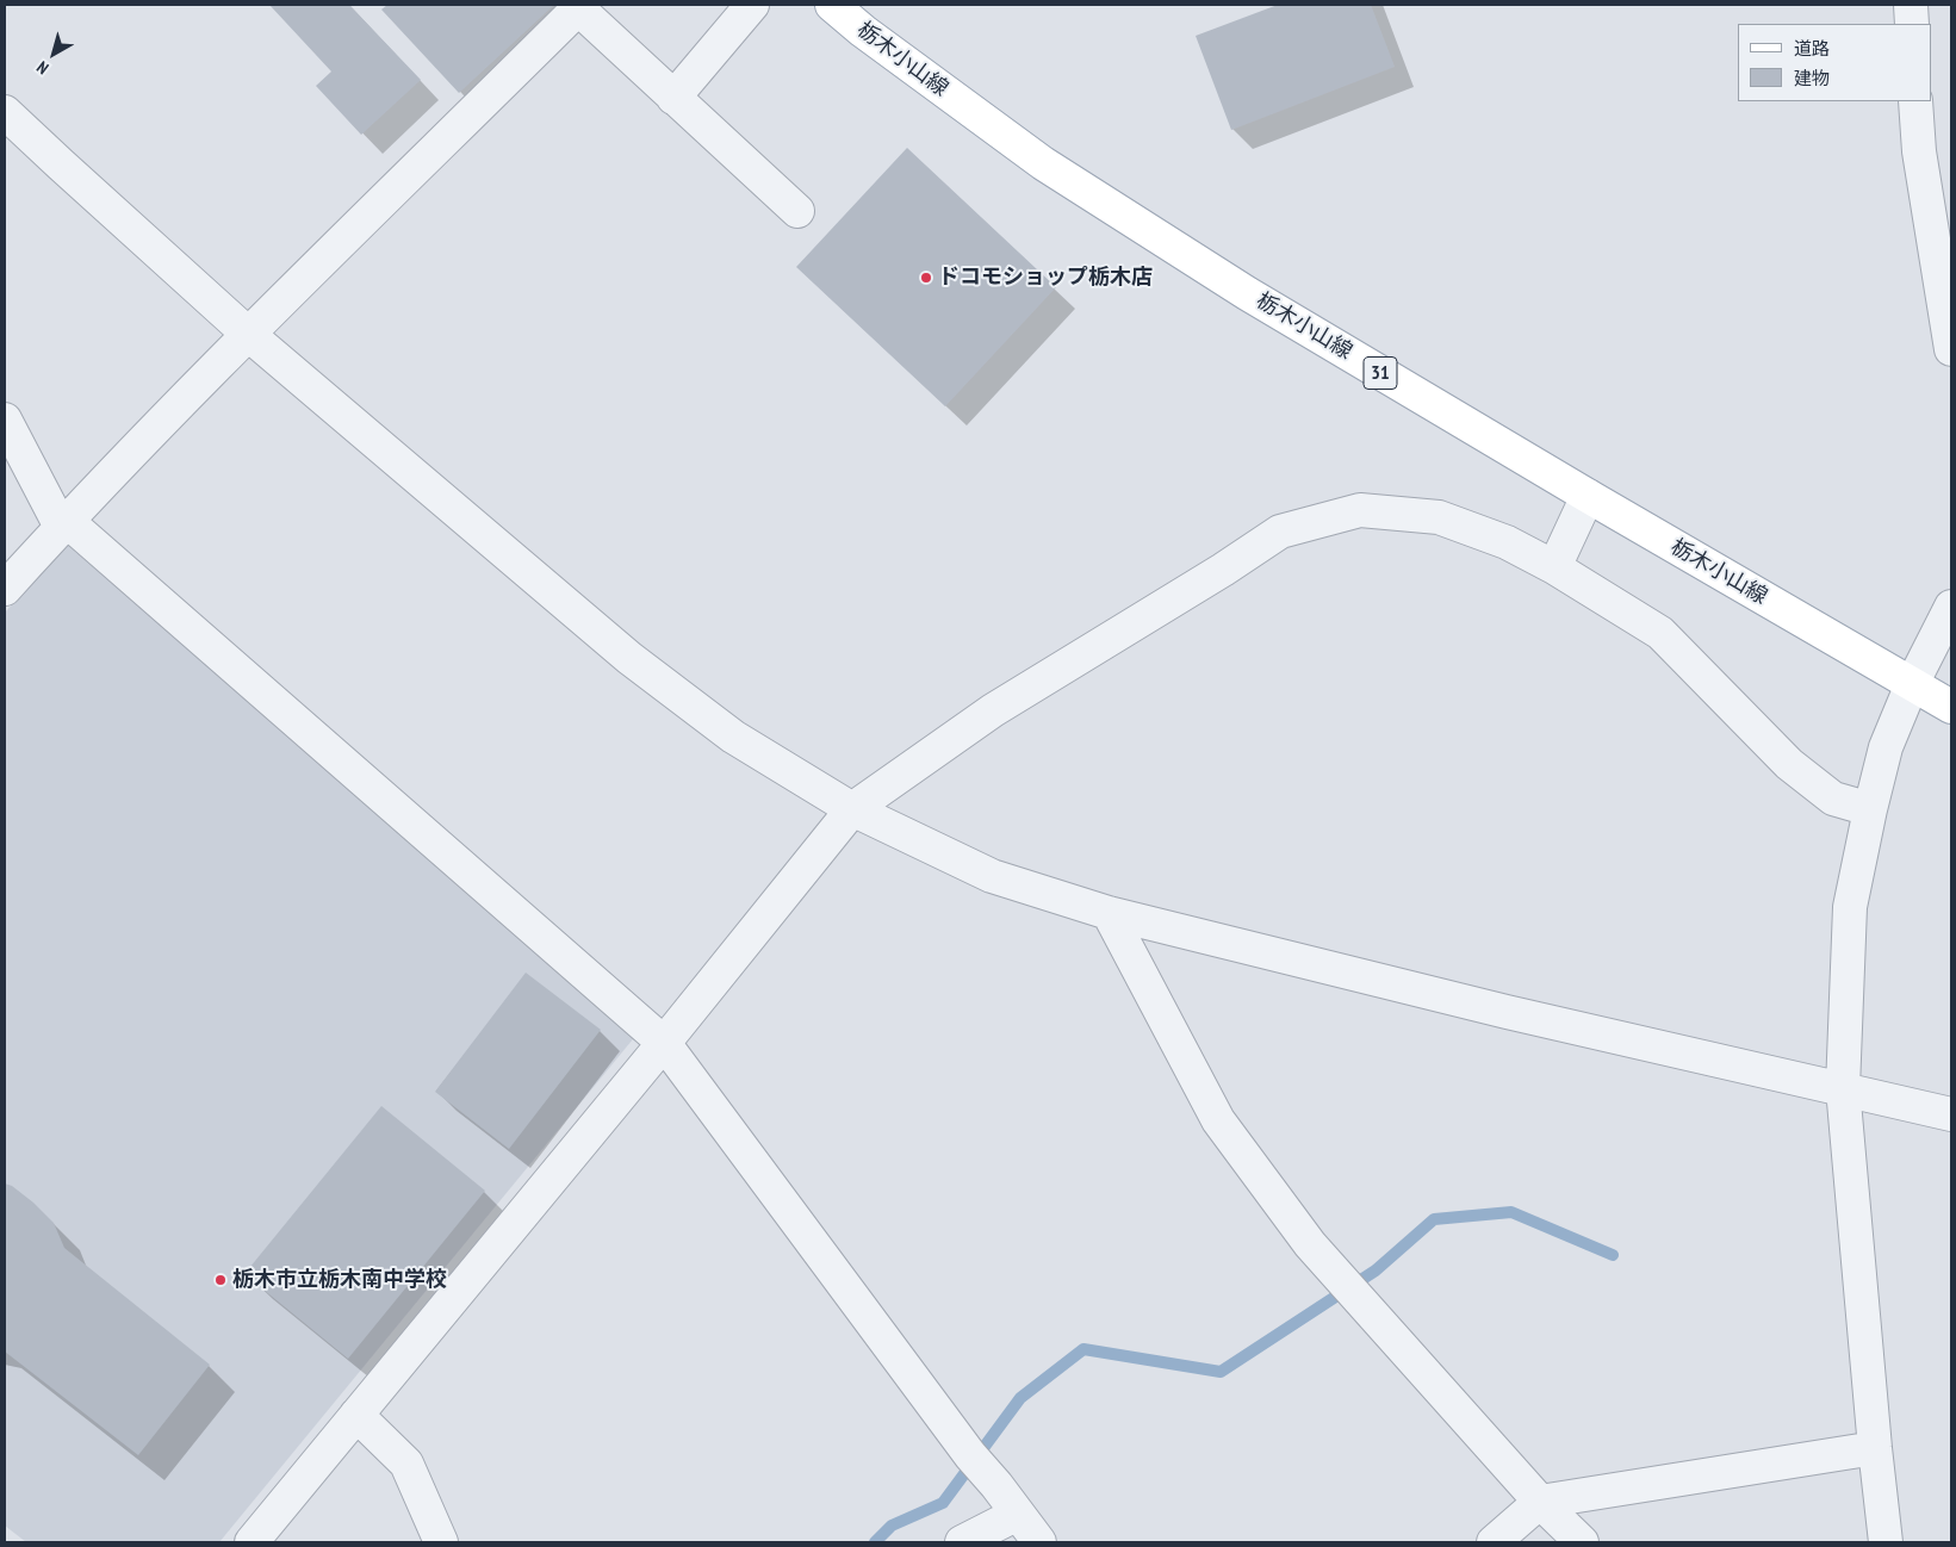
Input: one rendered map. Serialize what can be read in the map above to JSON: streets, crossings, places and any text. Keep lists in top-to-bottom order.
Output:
{
  "streets": {
    "main road": ["栃木小山線", "31"]
  },
  "places": ["ドコモショップ栃木店", "栃木市立栃木南中学校"],
  "legend": ["道路", "建物"],
  "north": "bottom left"
}
